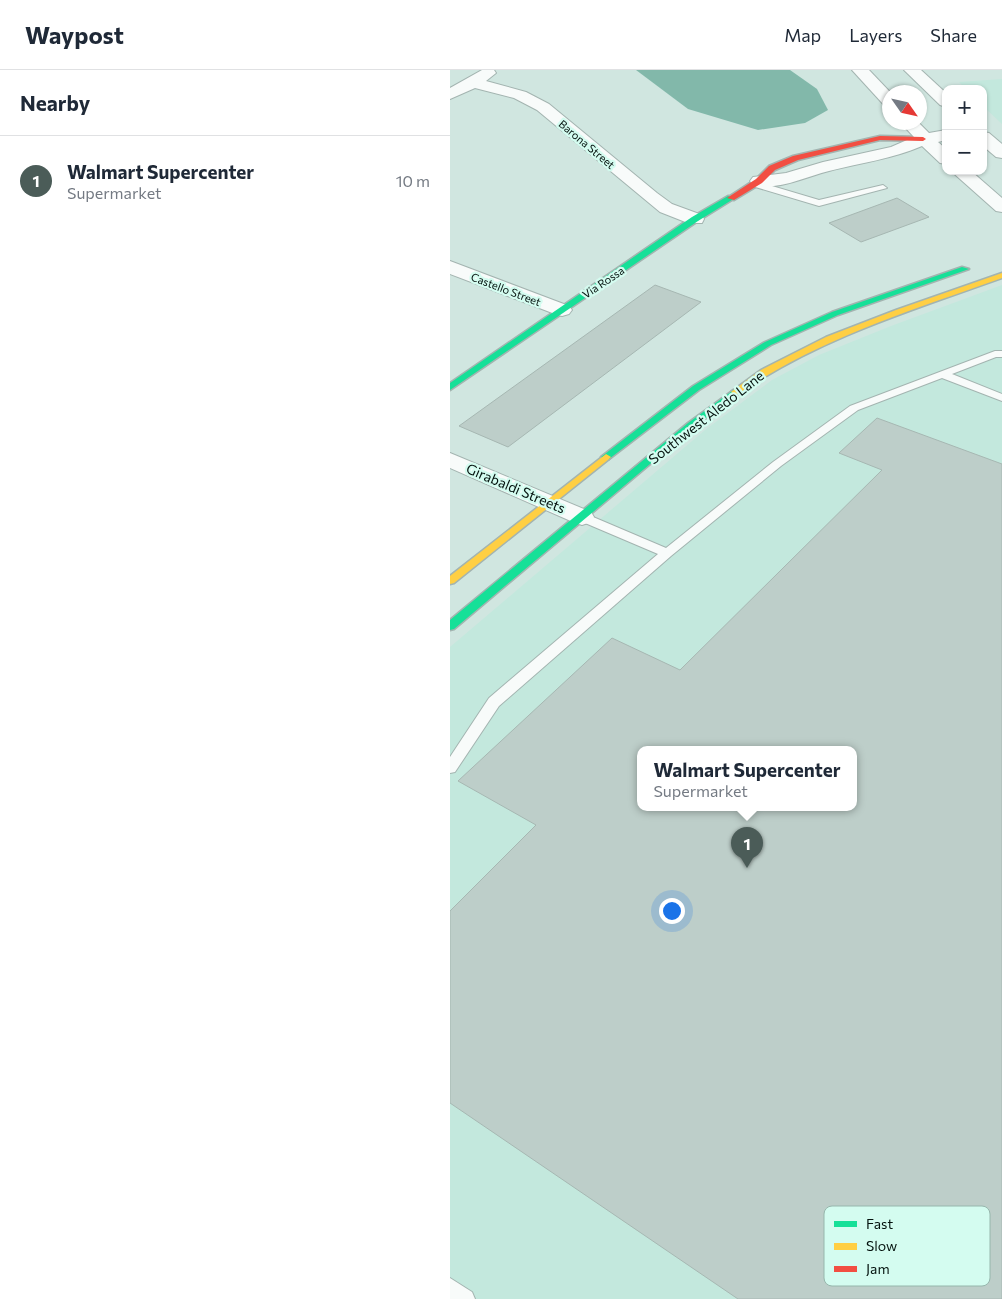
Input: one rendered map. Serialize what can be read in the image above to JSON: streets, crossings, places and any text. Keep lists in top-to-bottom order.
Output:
{
  "streets": {
    "street": [
      "Barona Street",
      "Via Rossa",
      "Castello Street",
      "Southwest Aledo Lane",
      "Girabaldi Streets"
    ]
  },
  "crossings": [
    ["Barona Street", "Via Rossa"],
    ["Via Rossa", "Castello Street"],
    ["Southwest Aledo Lane", "Girabaldi Streets"]
  ],
  "legend": ["Fast", "Slow", "Jam"],
  "north": "bottom right",
  "page": {
    "header": "Waypost",
    "nav": ["Map", "Layers", "Share"],
    "heading": "Nearby",
    "map_buttons": ["+", "−"],
    "list": [
      {
        "mark": "1",
        "name": "Walmart Supercenter",
        "note": "Supermarket",
        "value": "10 m"
      }
    ],
    "popup": ["Walmart Supercenter", "Supermarket"],
    "pins": "1"
  }
}
